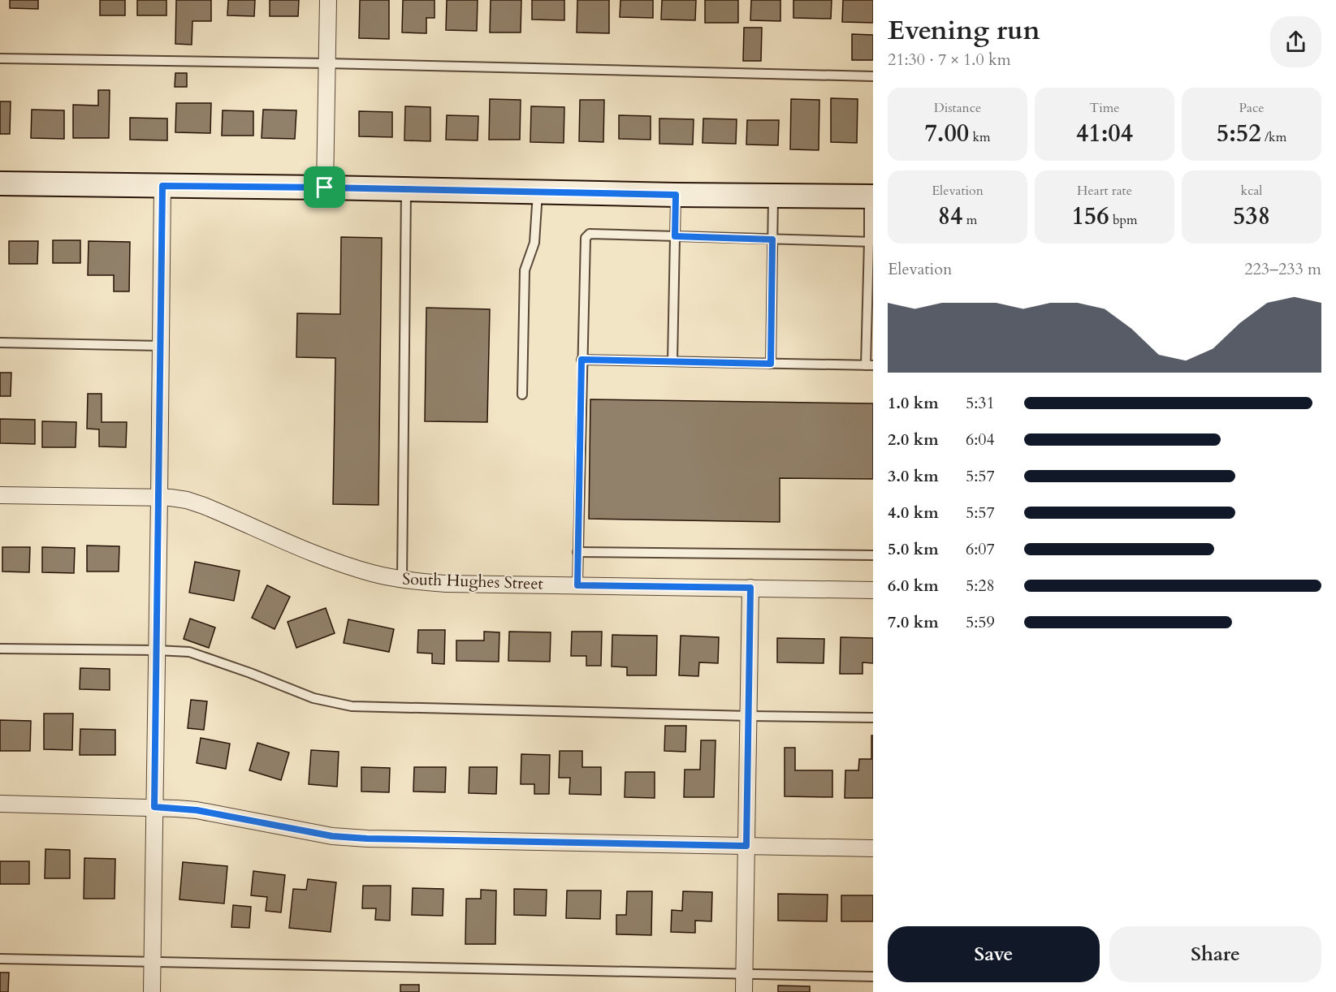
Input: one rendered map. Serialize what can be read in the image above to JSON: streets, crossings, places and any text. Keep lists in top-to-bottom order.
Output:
{
  "streets": {
    "street": ["South Hughes Street"]
  },
  "page": {
    "heading": ["Evening run", "21:30 · 7 × 1.0 km"],
    "stats": [
      ["Distance", "7.00 km"],
      ["Time", "41:04"],
      ["Pace", "5:52 /km"],
      ["Elevation", "84 m"],
      ["Heart rate", "156 bpm"],
      ["kcal", "538"]
    ],
    "chart": ["Elevation", "223–233 m"],
    "list": [
      {
        "name": "1.0 km",
        "note": "5:31"
      },
      {
        "name": "2.0 km",
        "note": "6:04"
      },
      {
        "name": "3.0 km",
        "note": "5:57"
      },
      {
        "name": "4.0 km",
        "note": "5:57"
      },
      {
        "name": "5.0 km",
        "note": "6:07"
      },
      {
        "name": "6.0 km",
        "note": "5:28"
      },
      {
        "name": "7.0 km",
        "note": "5:59"
      }
    ],
    "buttons": ["Save", "Share"]
  }
}
